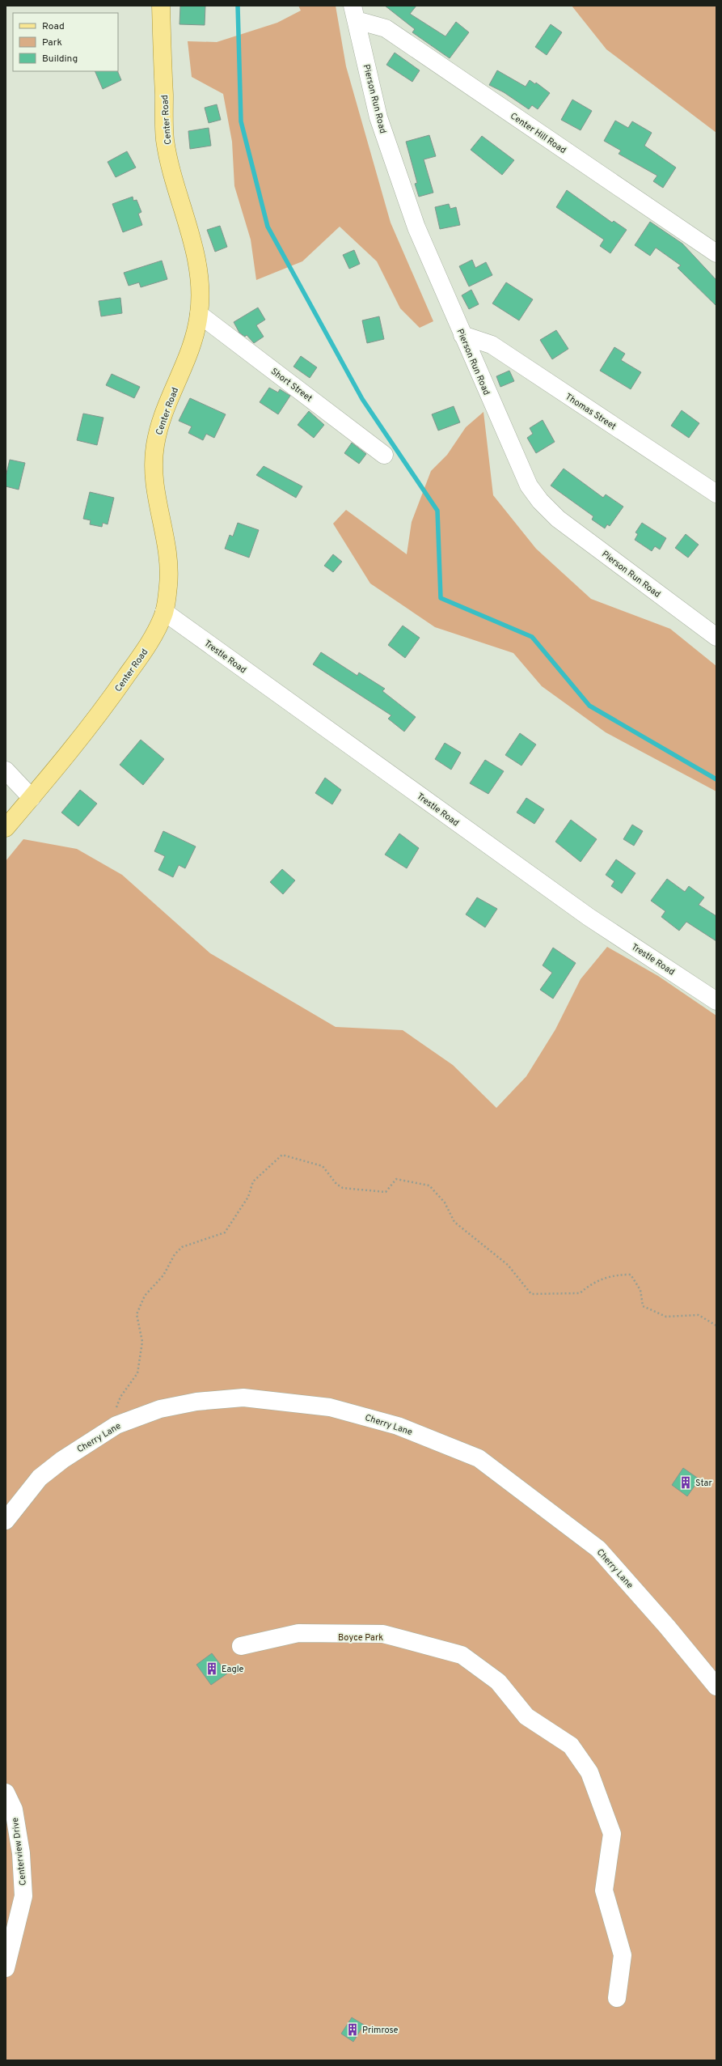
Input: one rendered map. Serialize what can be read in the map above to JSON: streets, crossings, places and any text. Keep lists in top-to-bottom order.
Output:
{
  "streets": {
    "main road": ["Center Road"],
    "street": [
      "Pierson Run Road",
      "Center Hill Road",
      "Short Street",
      "Thomas Street",
      "Trestle Road",
      "Cherry Lane",
      "Centerview Drive"
    ]
  },
  "crossings": [
    ["Pierson Run Road", "Center Hill Road"],
    ["Pierson Run Road", "Thomas Street"],
    ["Center Road", "Short Street"],
    ["Center Road", "Trestle Road"]
  ],
  "parks": ["Boyce Park"],
  "places": {
    "building": ["Star", "Eagle", "Primrose"]
  },
  "legend": ["Road", "Park", "Building"]
}
